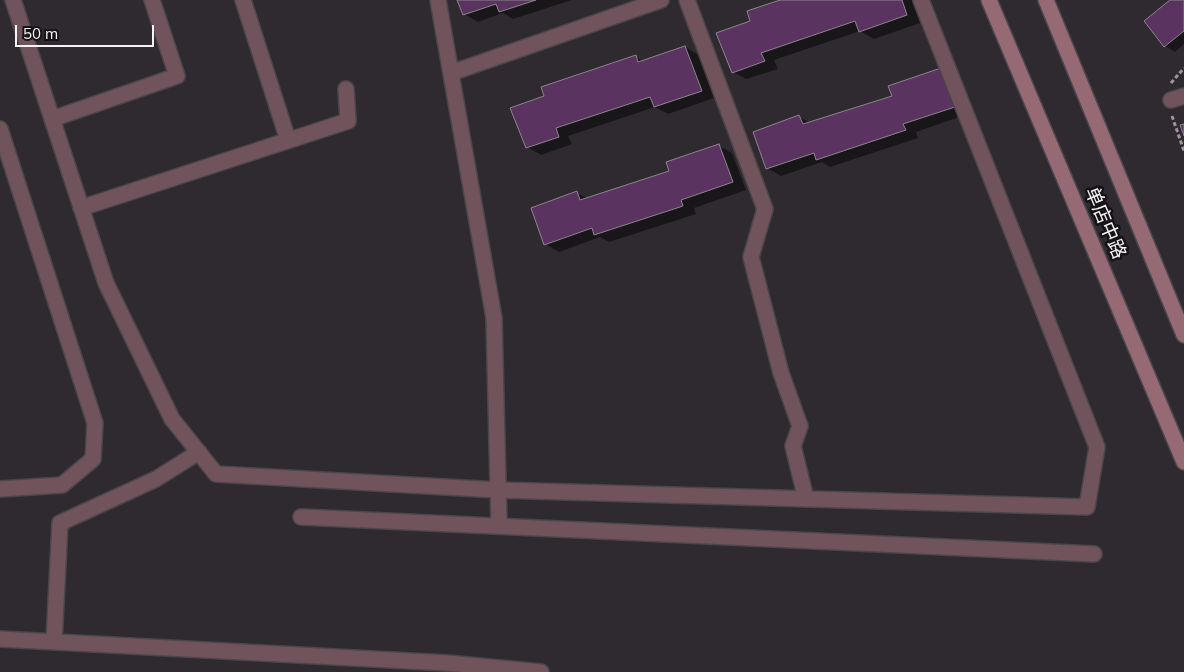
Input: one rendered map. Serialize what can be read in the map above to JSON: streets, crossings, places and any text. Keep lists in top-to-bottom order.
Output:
{
  "streets": {
    "street": ["单店中路"]
  },
  "scale_bar": "50 m"
}
